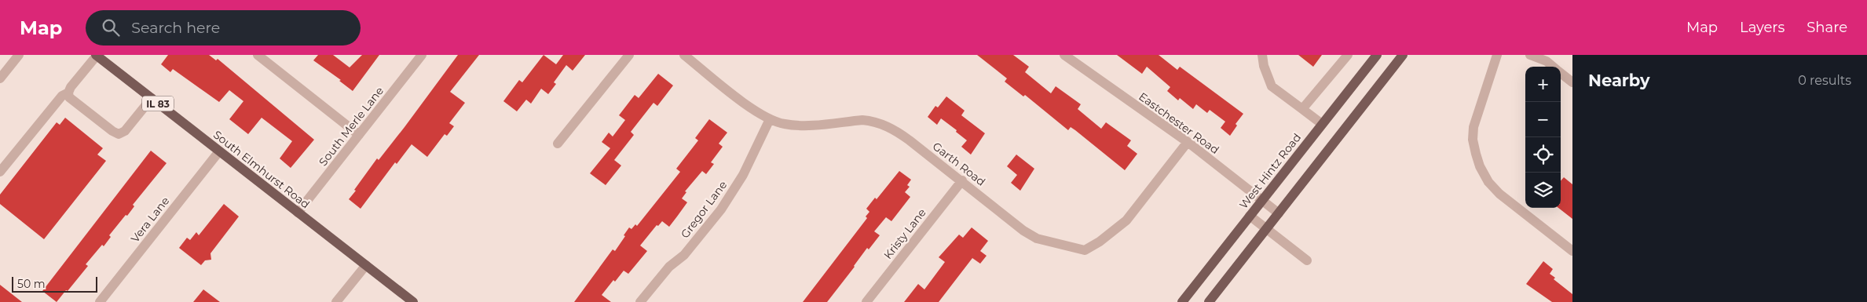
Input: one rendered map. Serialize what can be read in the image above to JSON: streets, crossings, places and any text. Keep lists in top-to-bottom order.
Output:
{
  "streets": {
    "main road": ["IL 83", "South Elmhurst Road", "West Hintz Road"],
    "street": [
      "Eastchester Road",
      "South Merle Lane",
      "Garth Road",
      "Gregor Lane",
      "Vera Lane",
      "Kristy Lane"
    ]
  },
  "crossings": [
    ["Eastchester Road", "Garth Road"],
    ["Eastchester Road", "West Hintz Road"],
    ["South Merle Lane", "South Elmhurst Road"],
    ["Garth Road", "Gregor Lane"],
    ["Garth Road", "Kristy Lane"],
    ["South Elmhurst Road", "Vera Lane"]
  ],
  "scale_bar": "50 m",
  "page": {
    "header": "Map",
    "search": "Search here",
    "nav": ["Map", "Layers", "Share"],
    "heading": ["Nearby", "0 results"],
    "map_buttons": ["+", "−"],
    "scale": "50 m"
  }
}
